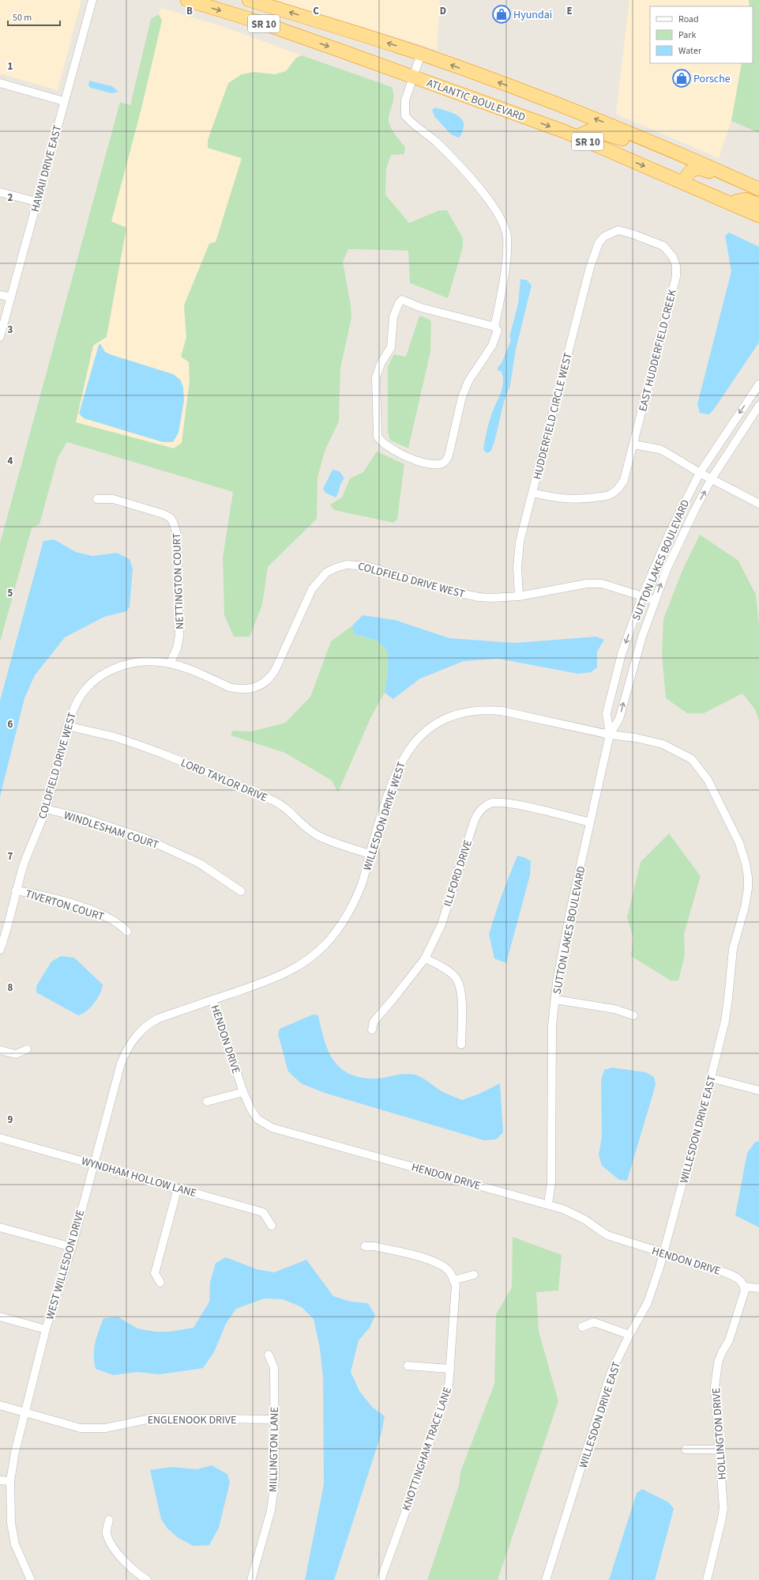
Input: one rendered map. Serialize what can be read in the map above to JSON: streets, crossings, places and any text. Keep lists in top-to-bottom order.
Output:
{
  "streets": {
    "highway": ["SR 10", "ATLANTIC BOULEVARD"],
    "street": [
      "HAWAII DRIVE EAST",
      "EAST HUDDERFIELD CREEK",
      "HUDDERFIELD CIRCLE WEST",
      "SUTTON LAKES BOULEVARD",
      "COLDFIELD DRIVE WEST",
      "NETTINGTON COURT",
      "LORD TAYLOR DRIVE",
      "WILLESDON DRIVE WEST",
      "WINDLESHAM COURT",
      "ILLFORD DRIVE",
      "TIVERTON COURT",
      "HENDON DRIVE",
      "WILLESDON DRIVE EAST",
      "WYNDHAM HOLLOW LANE",
      "WEST WILLESDON DRIVE",
      "ENGLENOOK DRIVE",
      "HOLLINGTON DRIVE",
      "KNOTTINGHAM TRACE LANE",
      "MILLINGTON LANE"
    ]
  },
  "crossings": [
    ["EAST HUDDERFIELD CREEK", "HUDDERFIELD CIRCLE WEST"],
    ["HUDDERFIELD CIRCLE WEST", "COLDFIELD DRIVE WEST"],
    ["SUTTON LAKES BOULEVARD", "COLDFIELD DRIVE WEST"],
    ["SUTTON LAKES BOULEVARD", "WILLESDON DRIVE WEST"],
    ["SUTTON LAKES BOULEVARD", "ILLFORD DRIVE"],
    ["SUTTON LAKES BOULEVARD", "HENDON DRIVE"],
    ["SUTTON LAKES BOULEVARD", "WILLESDON DRIVE EAST"],
    ["COLDFIELD DRIVE WEST", "NETTINGTON COURT"],
    ["COLDFIELD DRIVE WEST", "LORD TAYLOR DRIVE"],
    ["COLDFIELD DRIVE WEST", "WINDLESHAM COURT"],
    ["COLDFIELD DRIVE WEST", "TIVERTON COURT"],
    ["LORD TAYLOR DRIVE", "WILLESDON DRIVE WEST"],
    ["WILLESDON DRIVE WEST", "HENDON DRIVE"],
    ["WILLESDON DRIVE WEST", "WILLESDON DRIVE EAST"],
    ["WILLESDON DRIVE WEST", "WEST WILLESDON DRIVE"],
    ["HENDON DRIVE", "WILLESDON DRIVE EAST"],
    ["HENDON DRIVE", "WEST WILLESDON DRIVE"],
    ["HENDON DRIVE", "HOLLINGTON DRIVE"],
    ["WYNDHAM HOLLOW LANE", "WEST WILLESDON DRIVE"],
    ["WEST WILLESDON DRIVE", "ENGLENOOK DRIVE"],
    ["ENGLENOOK DRIVE", "MILLINGTON LANE"]
  ],
  "places": {
    "shop": ["Hyundai", "Porsche"]
  },
  "legend": ["Road", "Park", "Water"],
  "scale_bar": "50 m",
  "grid": {
    "columns": [
      "B",
      "C",
      "D",
      "E"
    ],
    "rows": [
      "1",
      "2",
      "3",
      "4",
      "5",
      "6",
      "7",
      "8",
      "9"
    ]
  }
}
